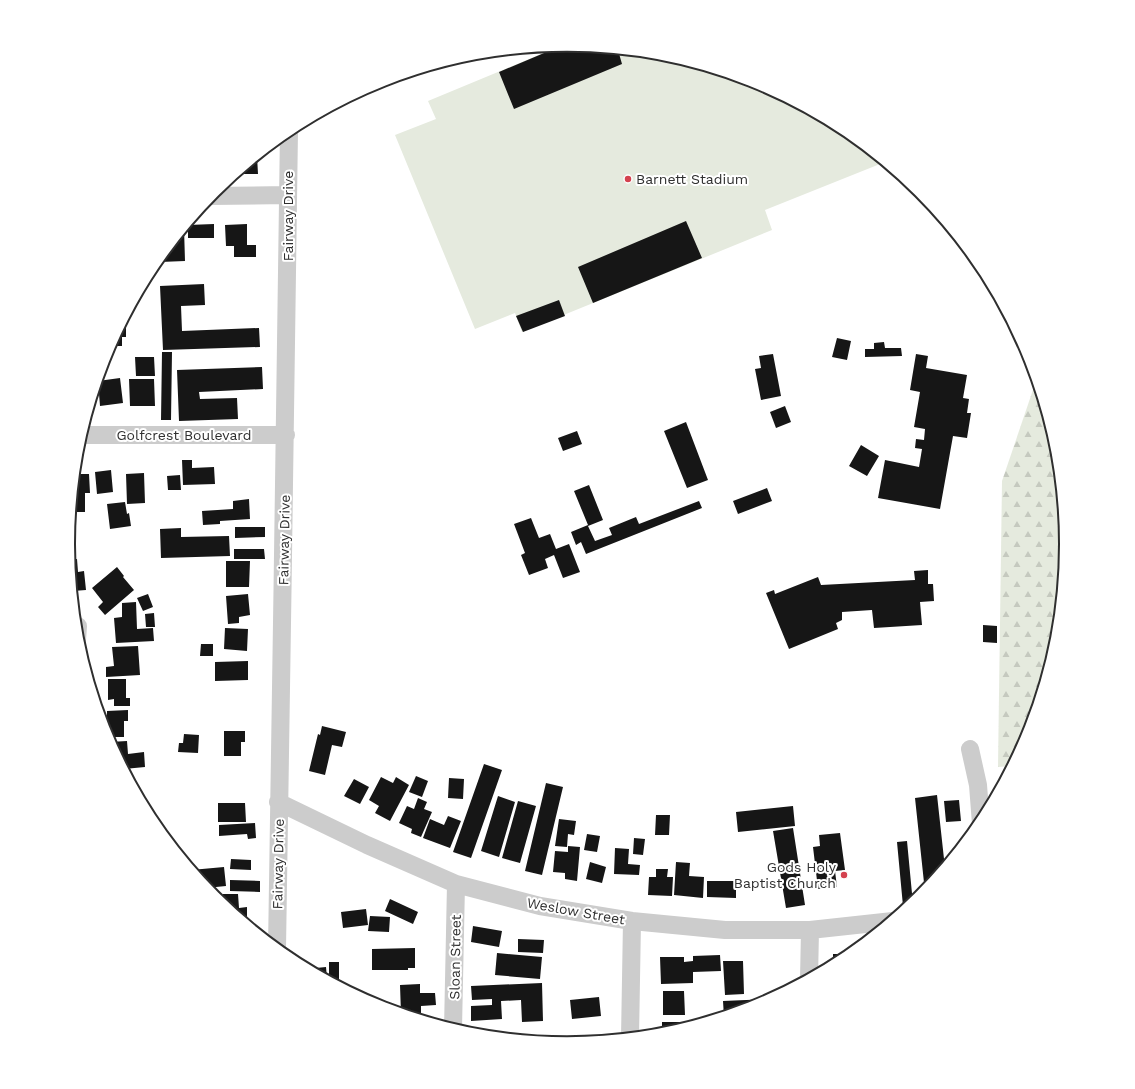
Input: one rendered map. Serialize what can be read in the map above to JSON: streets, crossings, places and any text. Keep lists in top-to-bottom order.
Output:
{
  "streets": {
    "street": [
      "Fairway Drive",
      "Golfcrest Boulevard",
      "Weslow Street",
      "Sloan Street"
    ]
  },
  "crossings": [
    ["Fairway Drive", "Golfcrest Boulevard"],
    ["Fairway Drive", "Weslow Street"],
    ["Weslow Street", "Sloan Street"]
  ],
  "places": ["Barnett Stadium", "Gods Holy Baptist Church"]
}
